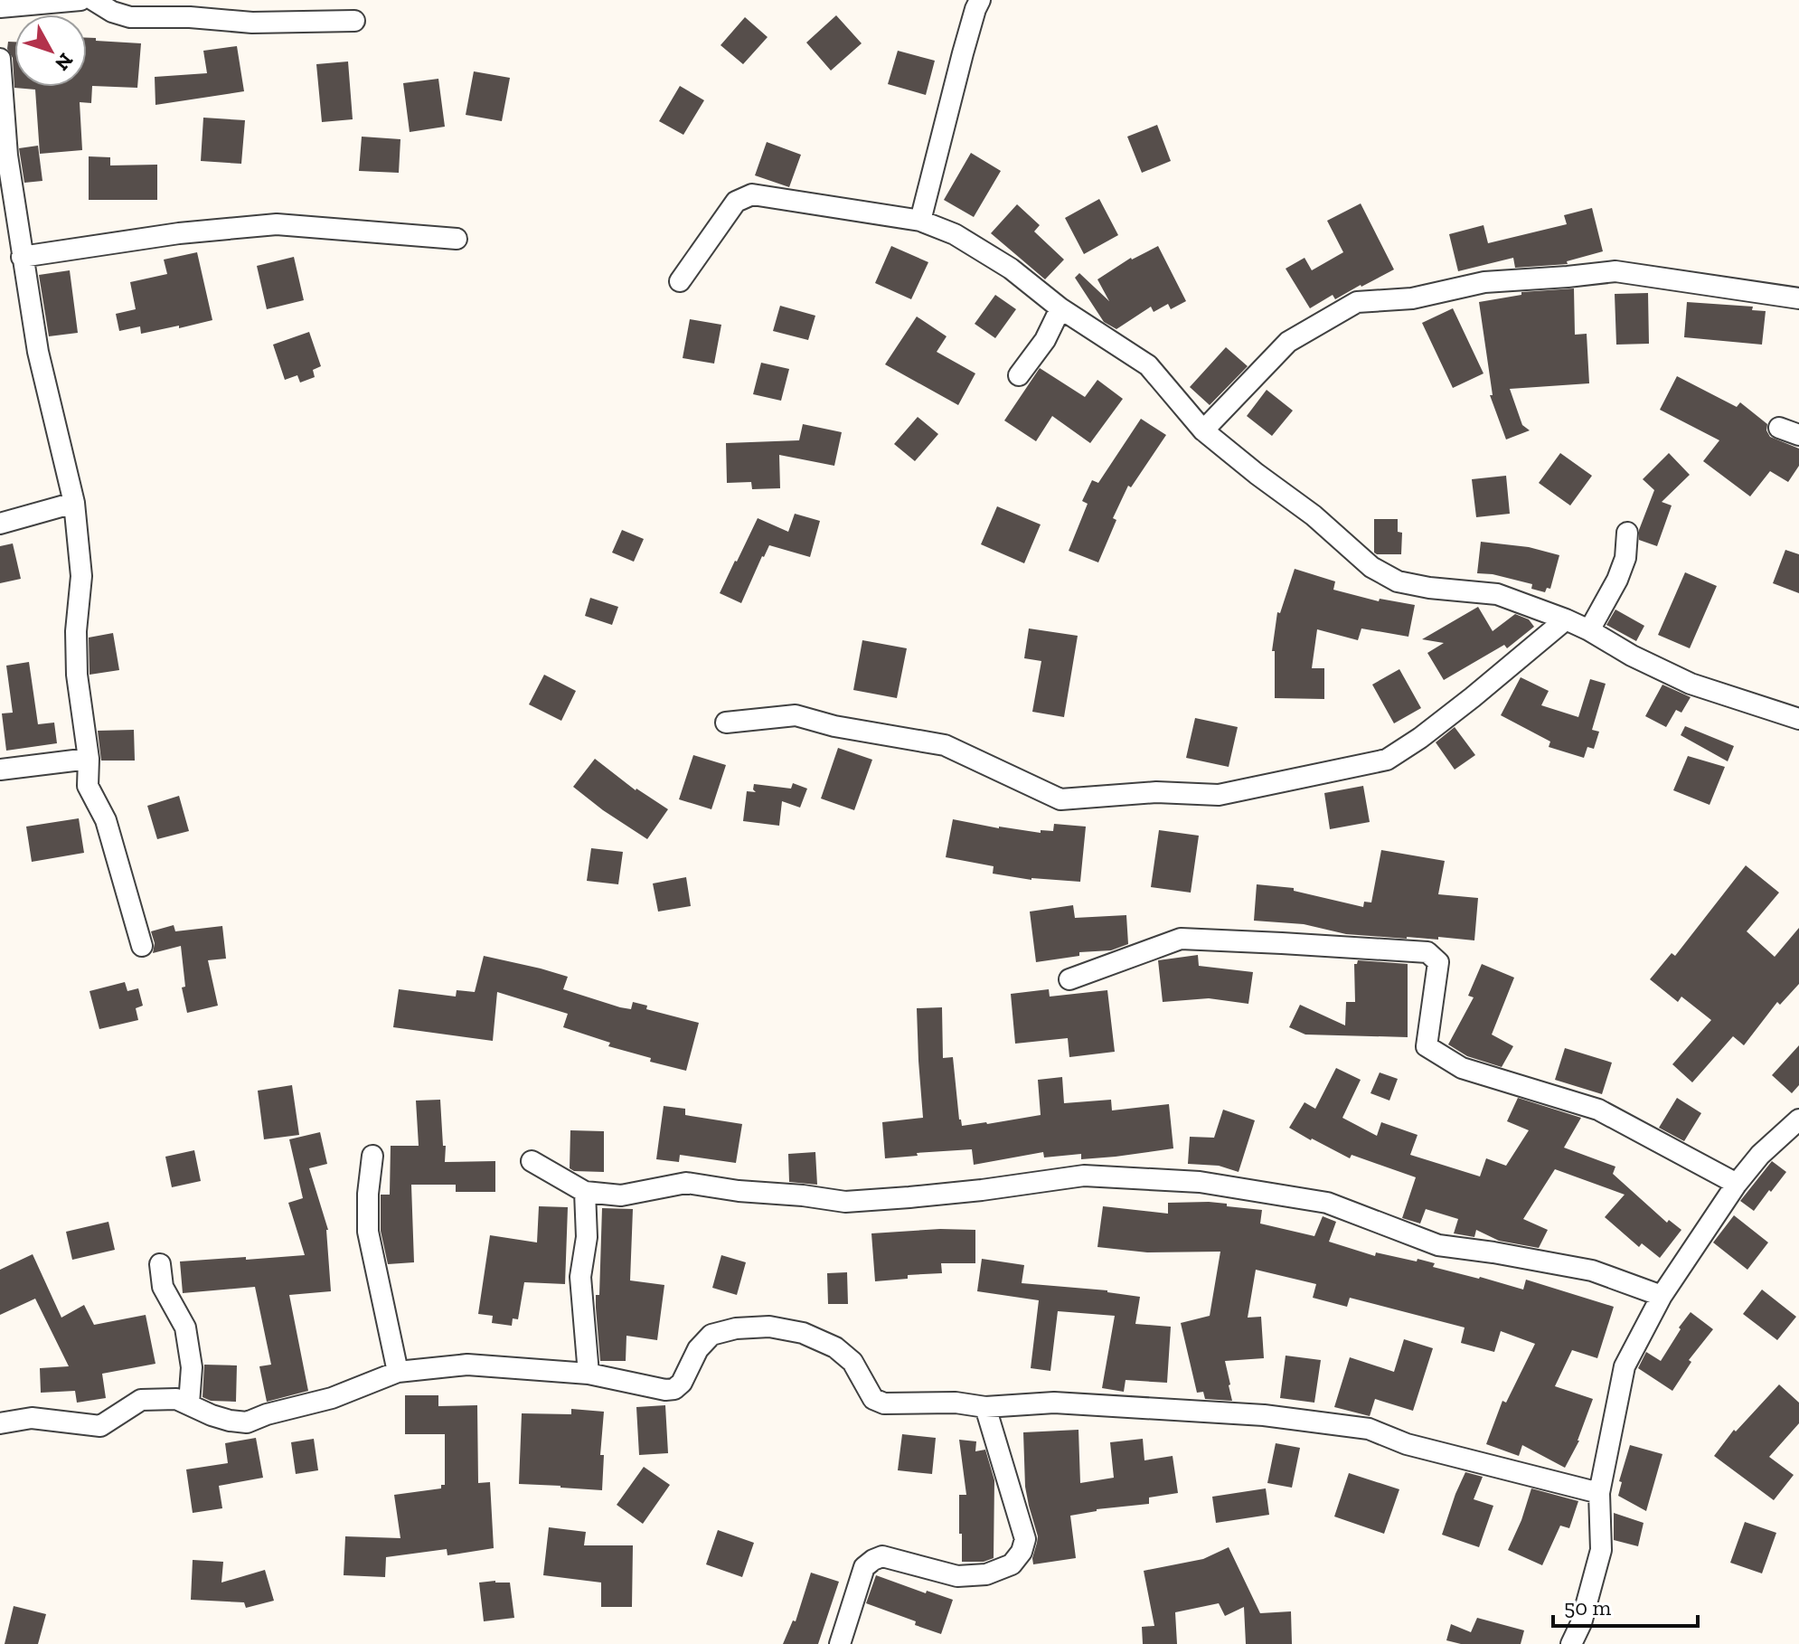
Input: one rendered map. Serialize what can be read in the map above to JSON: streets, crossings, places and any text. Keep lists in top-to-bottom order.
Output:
{
  "scale_bar": "50 m",
  "north": "bottom right"
}
